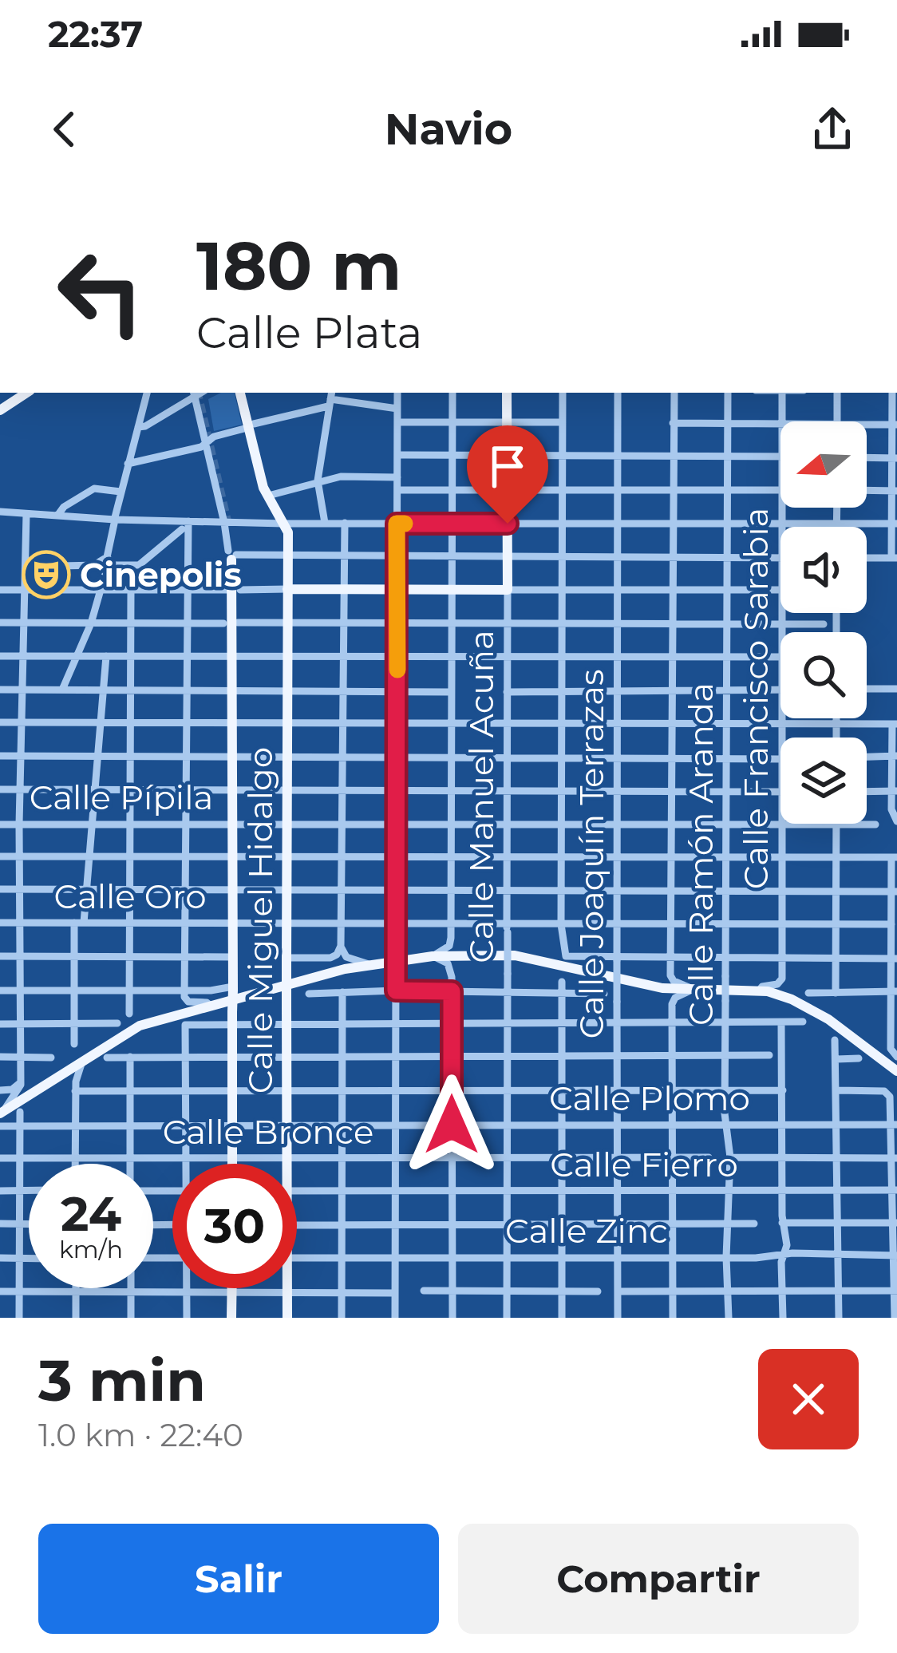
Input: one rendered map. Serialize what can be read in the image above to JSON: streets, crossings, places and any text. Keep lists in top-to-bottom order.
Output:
{
  "streets": {
    "main road": ["Calle Manuel Acuña", "Calle Miguel Hidalgo"],
    "street": [
      "Calle Francisco Sarabia",
      "Calle Pípila",
      "Calle Joaquín Terrazas",
      "Calle Ramón Aranda",
      "Calle Oro",
      "Calle Plomo",
      "Calle Bronce",
      "Calle Fierro",
      "Calle Zinc"
    ]
  },
  "crossings": [
    ["Calle Francisco Sarabia", "Calle Pípila"],
    ["Calle Francisco Sarabia", "Calle Oro"],
    ["Calle Manuel Acuña", "Calle Pípila"],
    ["Calle Manuel Acuña", "Calle Oro"],
    ["Calle Manuel Acuña", "Calle Plomo"],
    ["Calle Manuel Acuña", "Calle Bronce"],
    ["Calle Manuel Acuña", "Calle Fierro"],
    ["Calle Manuel Acuña", "Calle Zinc"],
    ["Calle Pípila", "Calle Joaquín Terrazas"],
    ["Calle Pípila", "Calle Ramón Aranda"],
    ["Calle Pípila", "Calle Miguel Hidalgo"],
    ["Calle Joaquín Terrazas", "Calle Oro"],
    ["Calle Joaquín Terrazas", "Calle Plomo"],
    ["Calle Joaquín Terrazas", "Calle Bronce"],
    ["Calle Joaquín Terrazas", "Calle Fierro"],
    ["Calle Joaquín Terrazas", "Calle Zinc"],
    ["Calle Ramón Aranda", "Calle Oro"],
    ["Calle Ramón Aranda", "Calle Plomo"],
    ["Calle Ramón Aranda", "Calle Fierro"],
    ["Calle Ramón Aranda", "Calle Zinc"],
    ["Calle Oro", "Calle Miguel Hidalgo"],
    ["Calle Miguel Hidalgo", "Calle Plomo"],
    ["Calle Miguel Hidalgo", "Calle Bronce"]
  ],
  "places": {
    "theatre": ["Cinepolis"]
  },
  "north": "left",
  "page": {
    "status": "22:37",
    "header": "Navio",
    "turn": ["180 m", "Calle Plata"],
    "speed": "24 km/h",
    "limit": "30",
    "heading": ["3 min", "1.0 km · 22:40"],
    "buttons": ["Salir", "Compartir"]
  }
}
